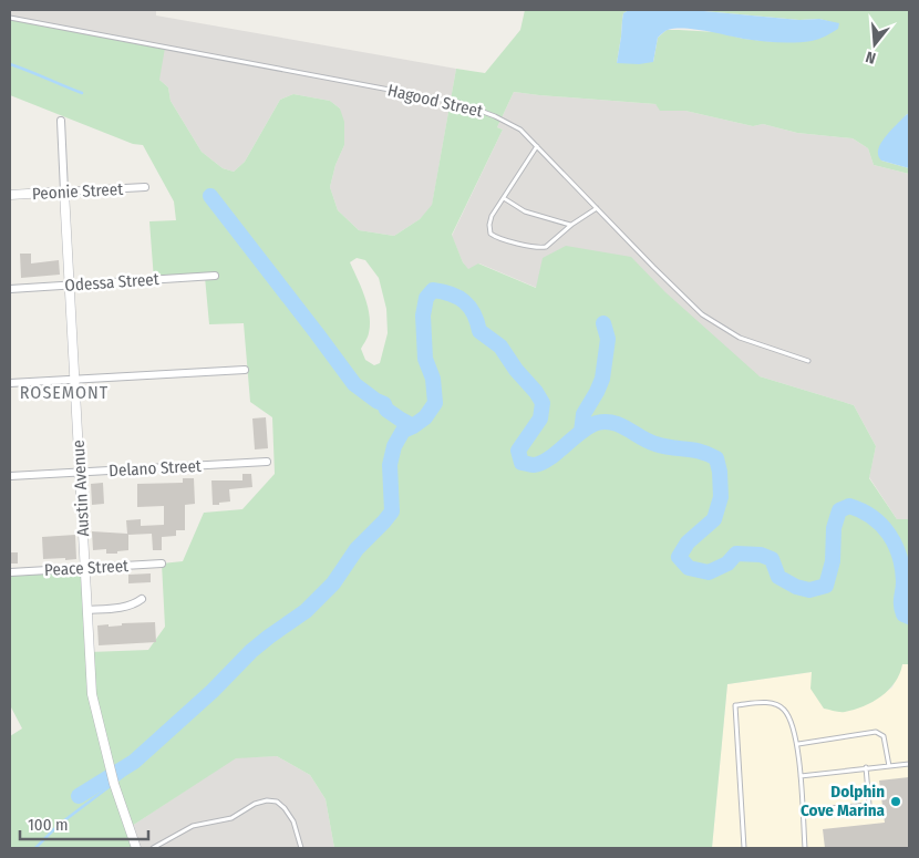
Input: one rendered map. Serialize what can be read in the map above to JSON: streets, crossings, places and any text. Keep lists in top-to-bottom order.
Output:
{
  "streets": {
    "street": [
      "Peonie Street",
      "Odessa Street",
      "Delano Street",
      "Austin Avenue",
      "Peace Street"
    ],
    "lane": ["Hagood Street"]
  },
  "crossings": [
    ["Peonie Street", "Austin Avenue"],
    ["Odessa Street", "Austin Avenue"],
    ["Delano Street", "Austin Avenue"],
    ["Austin Avenue", "Peace Street"]
  ],
  "districts": ["ROSEMONT"],
  "places": ["Dolphin Cove Marina"],
  "scale_bar": "100 m",
  "north": "bottom"
}
